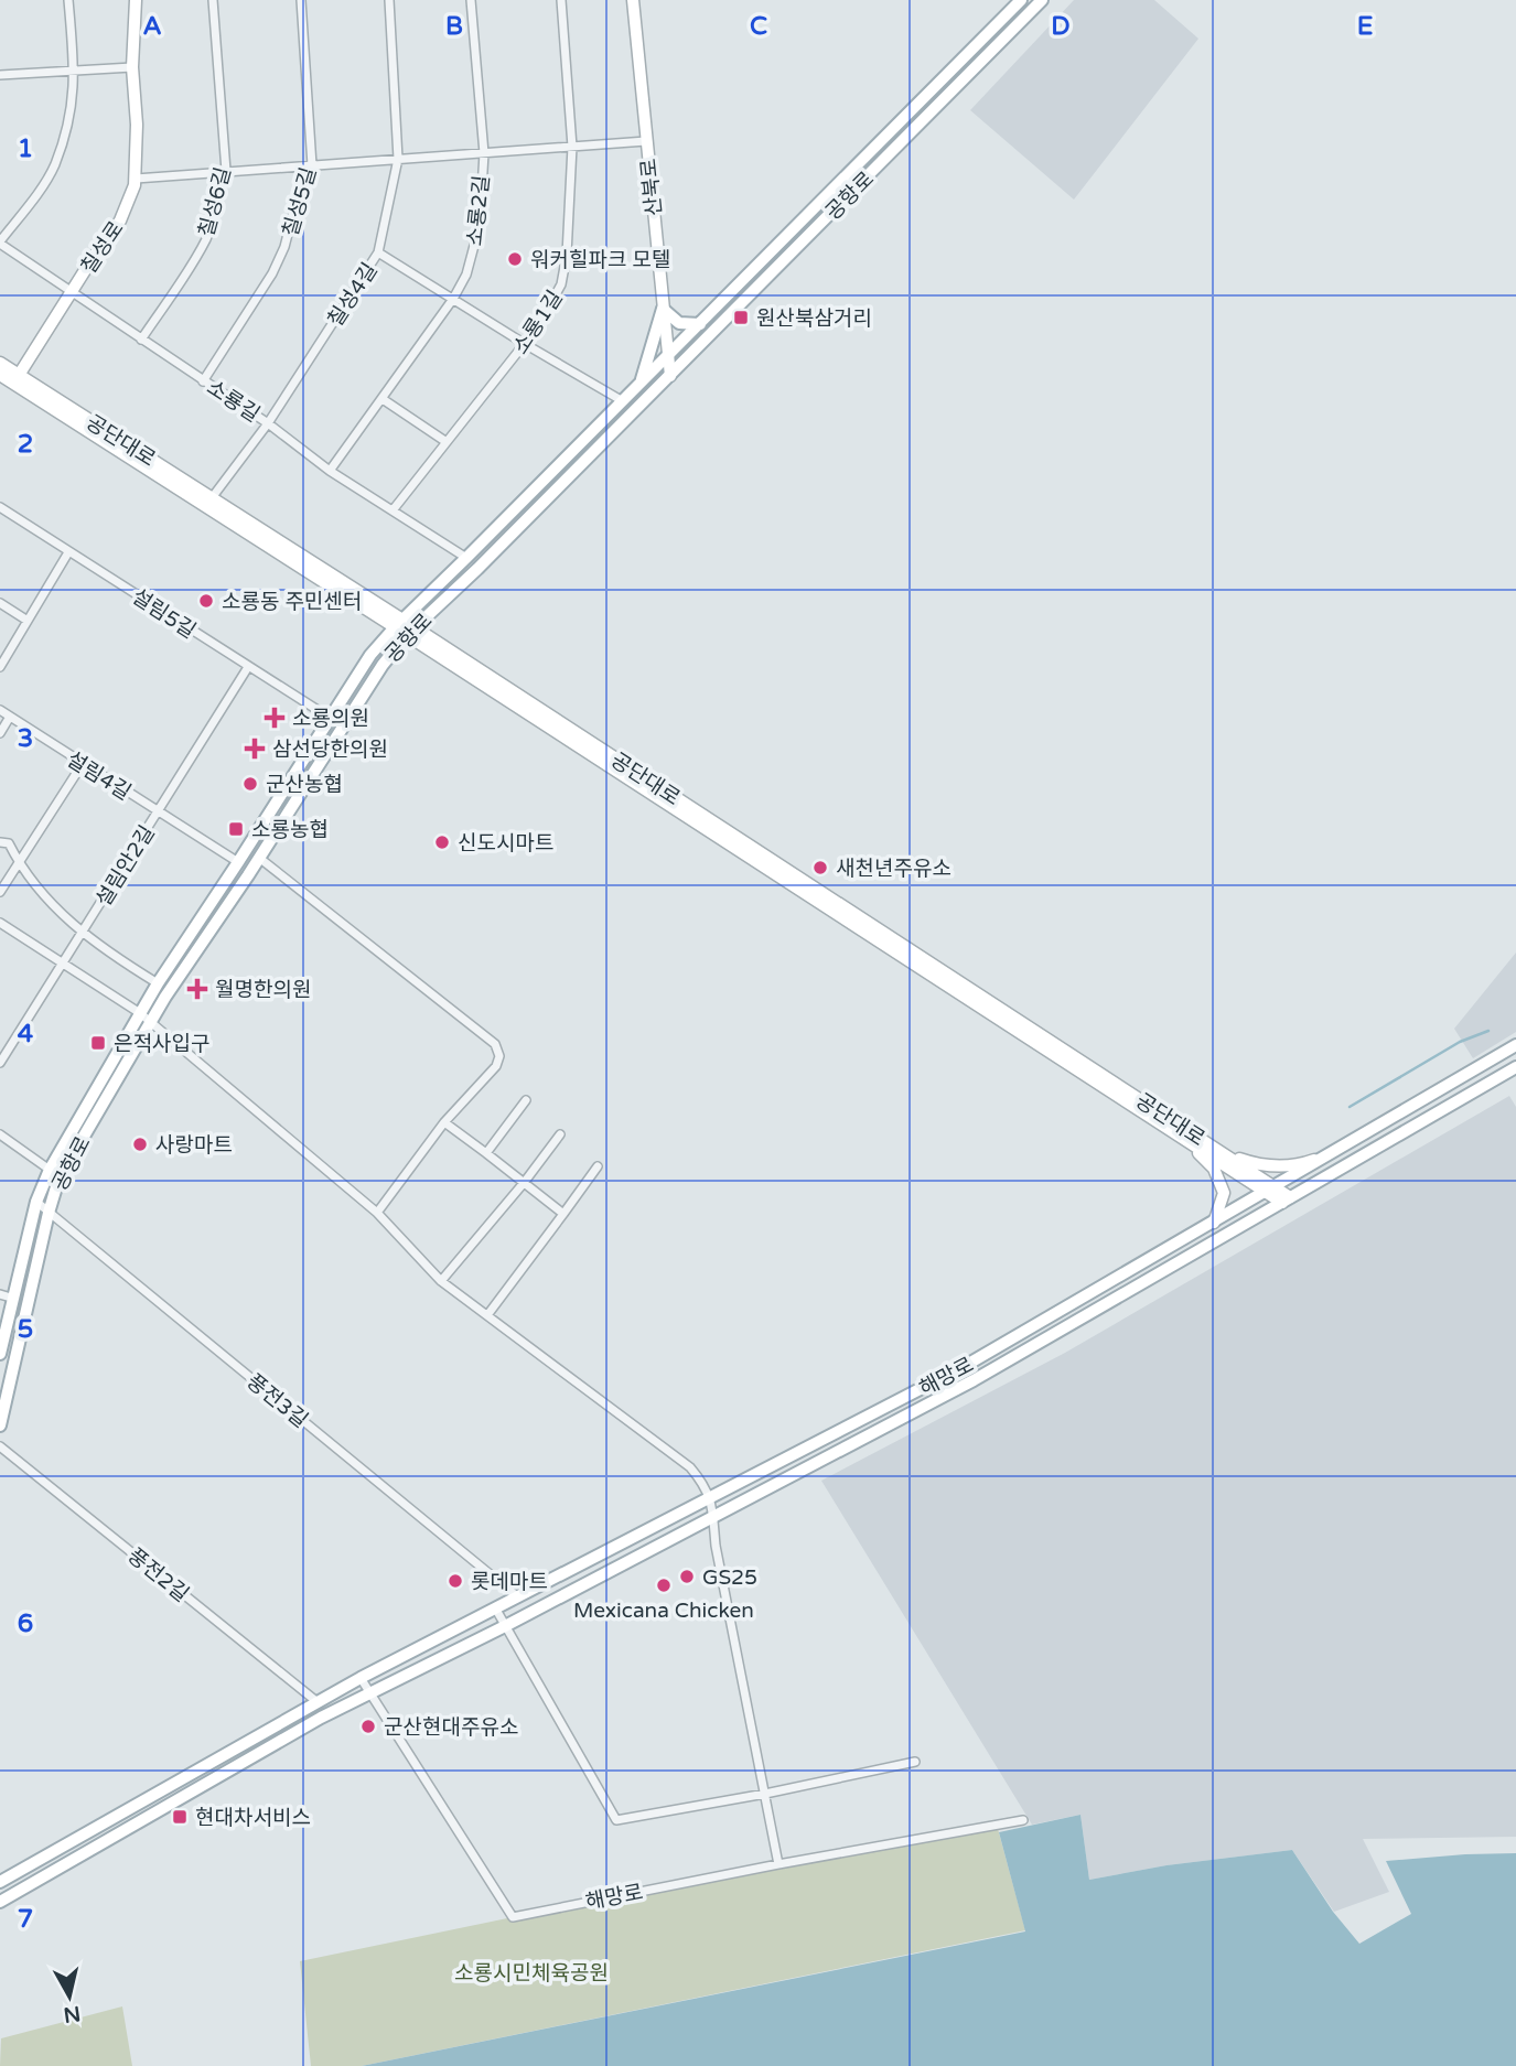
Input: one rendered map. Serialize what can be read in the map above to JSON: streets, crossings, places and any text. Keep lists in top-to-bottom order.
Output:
{
  "streets": {
    "main road": ["공항로", "해망로"],
    "street": [
      "산북로",
      "칠성6길",
      "칠성5길",
      "소룡2길",
      "칠성로",
      "칠성4길",
      "소룡1길",
      "소룡길",
      "공단대로",
      "설림5길",
      "설림4길",
      "설림안2길",
      "풍전3길",
      "풍전2길"
    ]
  },
  "crossings": [
    ["산북로", "공항로"],
    ["공항로", "소룡길"],
    ["공항로", "공단대로"],
    ["공항로", "설림5길"],
    ["공항로", "설림4길"],
    ["공항로", "풍전3길"],
    ["칠성6길", "소룡길"],
    ["칠성5길", "소룡길"],
    ["소룡2길", "소룡길"],
    ["칠성로", "소룡길"],
    ["칠성로", "공단대로"],
    ["칠성4길", "소룡길"],
    ["칠성4길", "공단대로"],
    ["소룡1길", "소룡길"],
    ["공단대로", "해망로"],
    ["설림5길", "설림안2길"],
    ["설림4길", "설림안2길"],
    ["해망로", "풍전3길"],
    ["해망로", "풍전2길"]
  ],
  "parks": ["소룡시민체육공원"],
  "places": {
    "other": [
      "워커힐파크 모텔",
      "소룡동 주민센터",
      "군산농협",
      "신도시마트",
      "새천년주유소",
      "사랑마트",
      "GS25",
      "롯데마트",
      "Mexicana Chicken",
      "군산현대주유소"
    ],
    "transit": [
      "원산북삼거리",
      "소룡농협",
      "은적사입구",
      "현대차서비스"
    ],
    "health": ["소룡의원", "삼선당한의원", "월명한의원"]
  },
  "north": "bottom",
  "grid": {
    "columns": [
      "A",
      "B",
      "C",
      "D",
      "E"
    ],
    "rows": [
      "1",
      "2",
      "3",
      "4",
      "5",
      "6",
      "7"
    ]
  }
}
